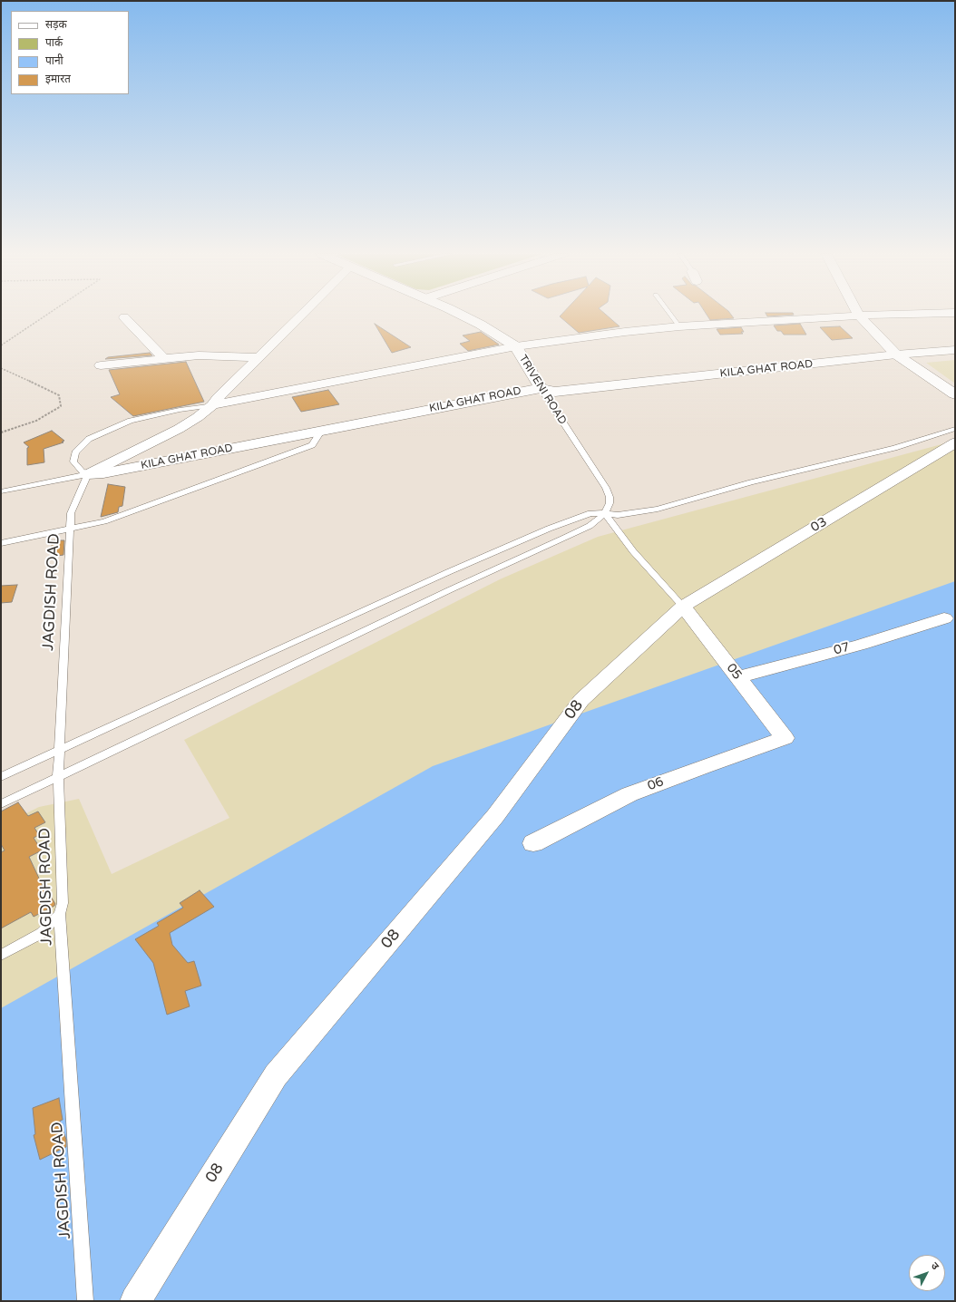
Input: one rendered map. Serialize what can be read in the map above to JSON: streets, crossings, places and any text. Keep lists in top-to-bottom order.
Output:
{
  "streets": {
    "main road": ["KILA GHAT ROAD", "TRIVENI ROAD"],
    "street": [
      "03",
      "07",
      "05",
      "08",
      "06"
    ],
    "lane": ["JAGDISH ROAD"]
  },
  "crossings": [
    ["KILA GHAT ROAD", "TRIVENI ROAD"],
    ["KILA GHAT ROAD", "JAGDISH ROAD"],
    ["03", "05"],
    ["03", "08"],
    ["07", "05"],
    ["05", "08"],
    ["05", "06"]
  ],
  "legend": [
    "सड़क",
    "पार्क",
    "पानी",
    "इमारत"
  ],
  "north": "top right"
}
